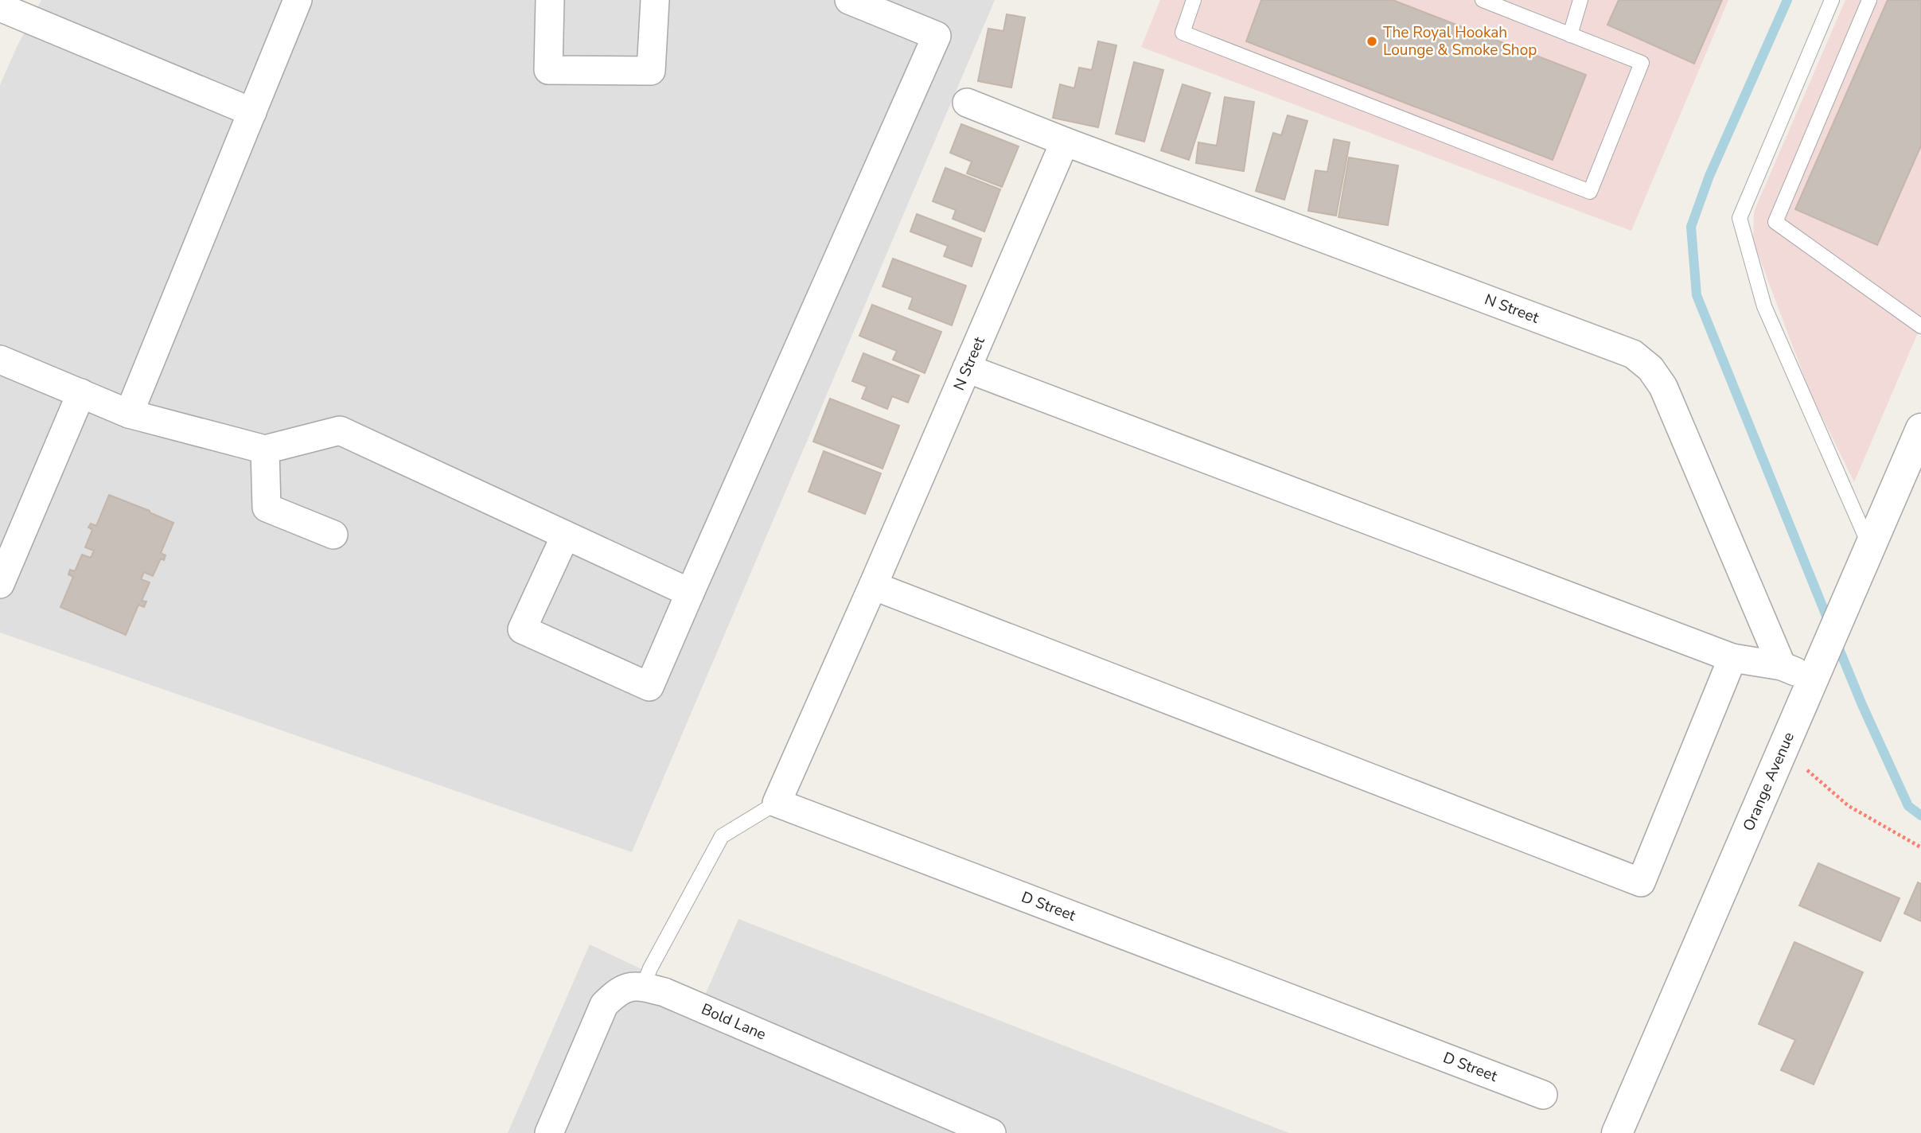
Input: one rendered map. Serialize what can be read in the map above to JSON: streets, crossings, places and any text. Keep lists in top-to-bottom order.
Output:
{
  "streets": {
    "street": [
      "N Street",
      "Orange Avenue",
      "D Street",
      "Bold Lane"
    ]
  },
  "places": ["The Royal Hookah Lounge & Smoke Shop"]
}
